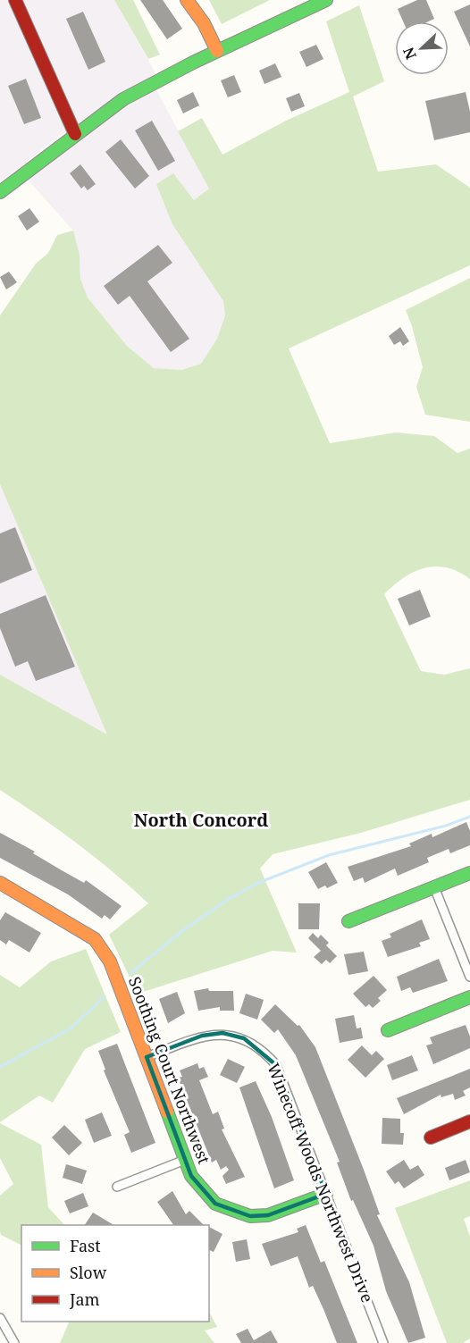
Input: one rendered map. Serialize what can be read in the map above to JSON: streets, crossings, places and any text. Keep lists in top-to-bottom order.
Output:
{
  "streets": {
    "street": ["Soothing Court Northwest", "Winecoff Woods Northwest Drive"]
  },
  "crossings": [
    ["Soothing Court Northwest", "Winecoff Woods Northwest Drive"]
  ],
  "districts": ["North Concord"],
  "legend": ["Fast", "Slow", "Jam"],
  "north": "bottom left"
}
